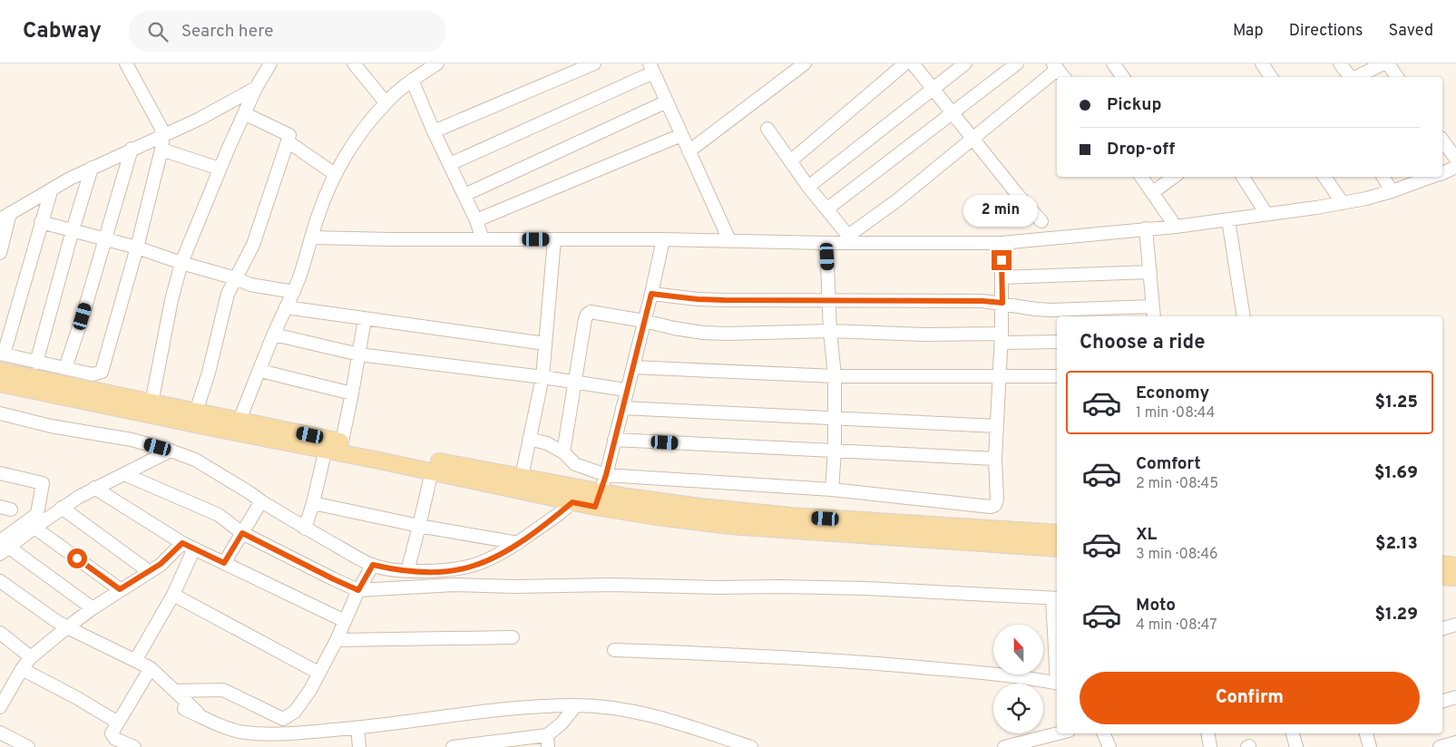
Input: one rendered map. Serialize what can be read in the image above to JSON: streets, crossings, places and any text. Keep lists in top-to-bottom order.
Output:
{
  "north": "top",
  "page": {
    "header": "Cabway",
    "search": "Search here",
    "nav": ["Map", "Directions", "Saved"],
    "banner": ["Pickup", "Drop-off"],
    "bubble": "2 min",
    "heading": "Choose a ride",
    "list": [
      {
        "name": "Economy",
        "note": "1 min · 08:44",
        "value": "$1.25"
      },
      {
        "name": "Comfort",
        "note": "2 min · 08:45",
        "value": "$1.69"
      },
      {
        "name": "XL",
        "note": "3 min · 08:46",
        "value": "$2.13"
      },
      {
        "name": "Moto",
        "note": "4 min · 08:47",
        "value": "$1.29"
      }
    ],
    "buttons": "Confirm"
  }
}
